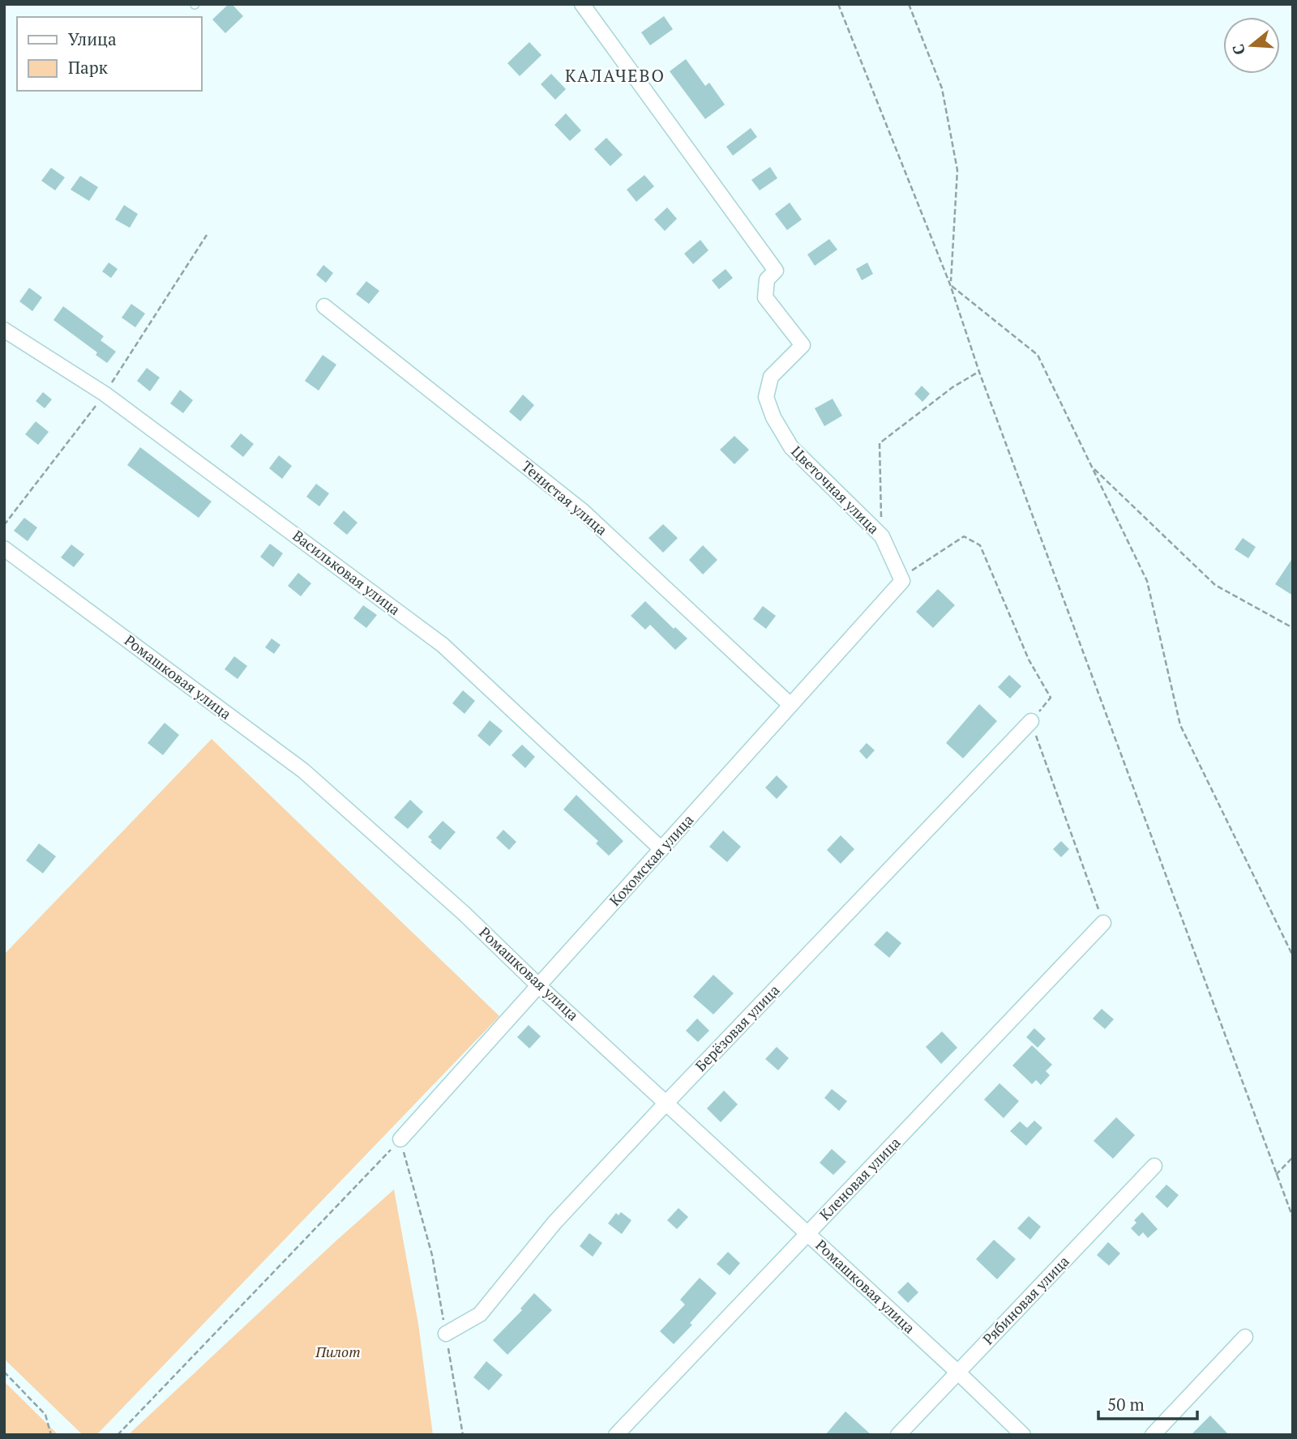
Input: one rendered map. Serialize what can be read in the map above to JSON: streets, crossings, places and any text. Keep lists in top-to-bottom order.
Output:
{
  "streets": {
    "street": [
      "Цветочная улица",
      "Тенистая улица",
      "Васильковая улица",
      "Ромашковая улица",
      "Кохомская улица",
      "Берёзовая улица",
      "Кленовая улица",
      "Рябиновая улица"
    ]
  },
  "crossings": [
    ["Цветочная улица", "Кохомская улица"],
    ["Тенистая улица", "Кохомская улица"],
    ["Васильковая улица", "Кохомская улица"],
    ["Ромашковая улица", "Кохомская улица"],
    ["Ромашковая улица", "Берёзовая улица"],
    ["Ромашковая улица", "Кленовая улица"],
    ["Ромашковая улица", "Рябиновая улица"]
  ],
  "districts": ["КАЛАЧЕВО"],
  "parks": ["Пилот"],
  "legend": ["Улица", "Парк"],
  "scale_bar": "50 m",
  "north": "left"
}
